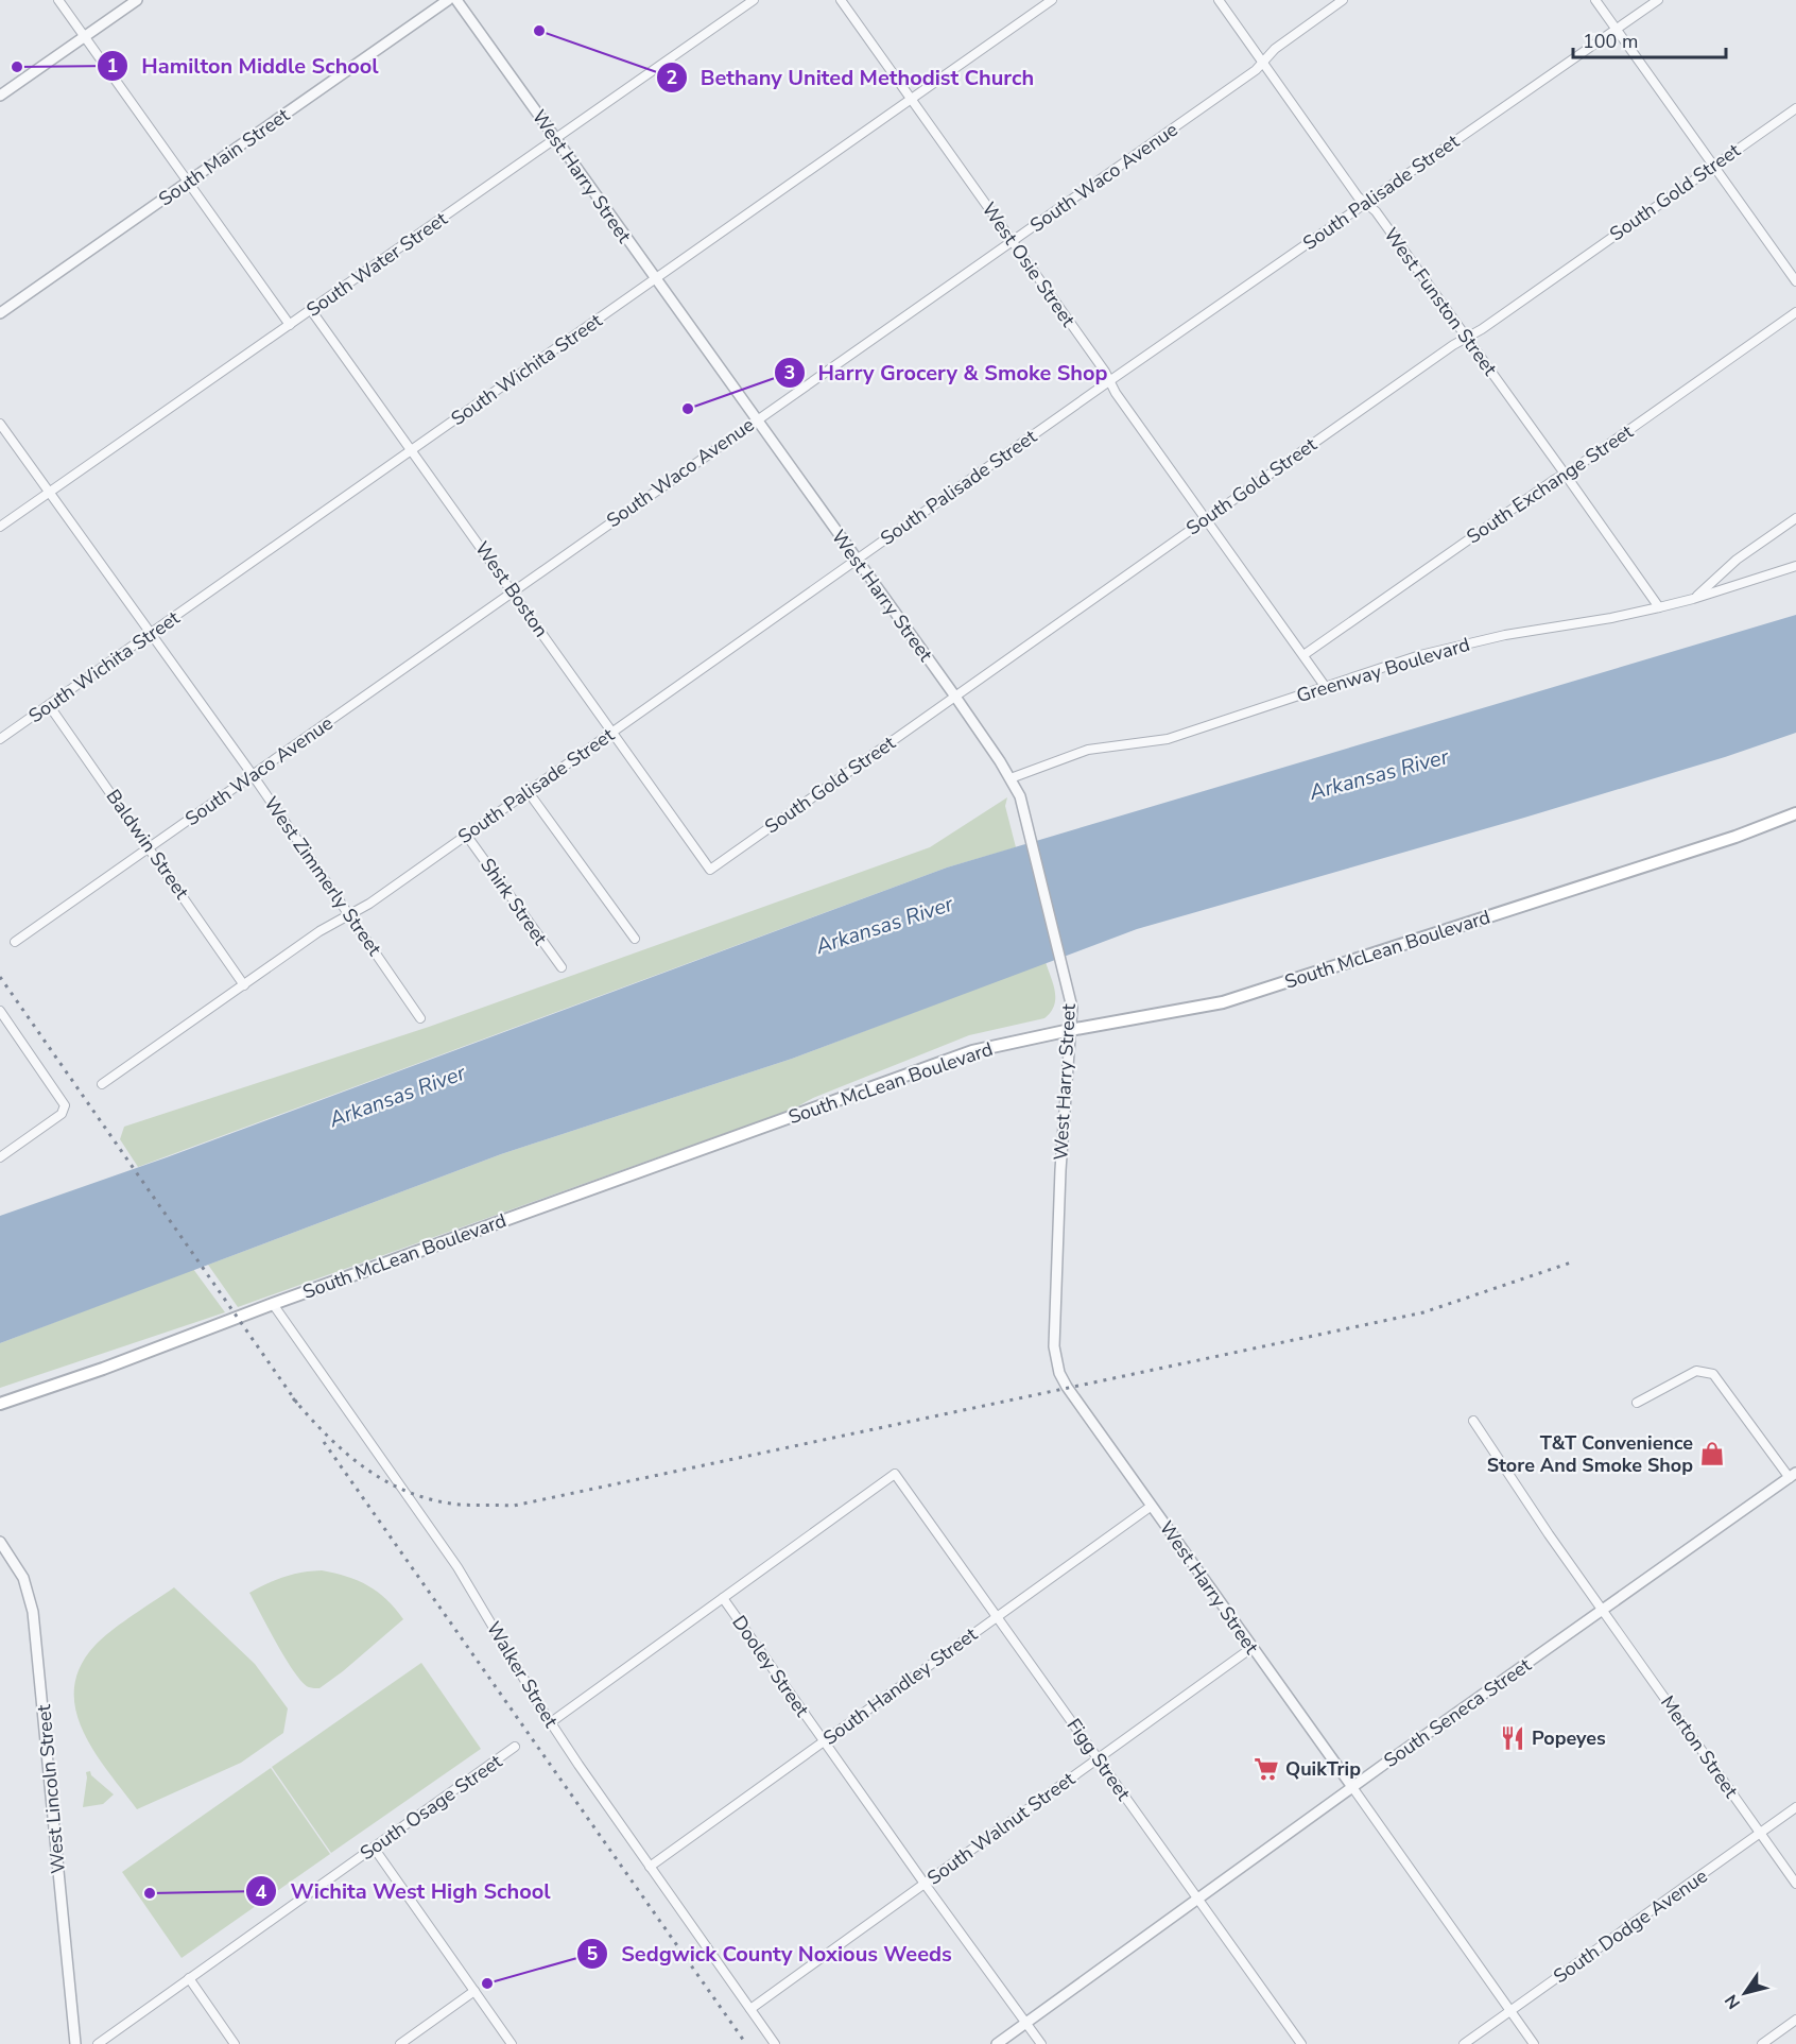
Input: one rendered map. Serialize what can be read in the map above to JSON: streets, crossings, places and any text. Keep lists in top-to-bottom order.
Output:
{
  "streets": {
    "main road": ["South McLean Boulevard"],
    "street": [
      "South Main Street",
      "West Harry Street",
      "South Waco Avenue",
      "South Palisade Street",
      "South Gold Street",
      "South Water Street",
      "West Osie Street",
      "West Funston Street",
      "South Wichita Street",
      "South Exchange Street",
      "West Boston",
      "Greenway Boulevard",
      "Baldwin Street",
      "West Zimmerly Street",
      "Shirk Street",
      "Dooley Street",
      "Walker Street",
      "South Handley Street",
      "South Seneca Street",
      "Merton Street",
      "Figg Street",
      "West Lincoln Street",
      "South Osage Street",
      "South Walnut Street",
      "South Dodge Avenue"
    ]
  },
  "crossings": [
    ["West Harry Street", "South Waco Avenue"],
    ["West Harry Street", "South Palisade Street"],
    ["West Harry Street", "South Gold Street"],
    ["West Harry Street", "South Water Street"],
    ["West Harry Street", "South Wichita Street"],
    ["West Harry Street", "Greenway Boulevard"],
    ["West Harry Street", "South McLean Boulevard"],
    ["West Harry Street", "South Handley Street"],
    ["West Harry Street", "South Seneca Street"],
    ["West Harry Street", "South Walnut Street"],
    ["West Harry Street", "South Dodge Avenue"],
    ["South Waco Avenue", "West Osie Street"],
    ["South Waco Avenue", "West Funston Street"],
    ["South Waco Avenue", "West Boston"],
    ["South Waco Avenue", "Baldwin Street"],
    ["South Waco Avenue", "West Zimmerly Street"],
    ["South Palisade Street", "West Osie Street"],
    ["South Palisade Street", "West Funston Street"],
    ["South Palisade Street", "West Boston"],
    ["South Palisade Street", "Baldwin Street"],
    ["South Palisade Street", "West Zimmerly Street"],
    ["South Palisade Street", "Shirk Street"],
    ["South Gold Street", "West Osie Street"],
    ["South Gold Street", "West Funston Street"],
    ["South Gold Street", "West Boston"],
    ["South Water Street", "West Boston"],
    ["South Water Street", "West Zimmerly Street"],
    ["West Osie Street", "South Wichita Street"],
    ["West Osie Street", "South Exchange Street"],
    ["West Osie Street", "Greenway Boulevard"],
    ["West Funston Street", "South Exchange Street"],
    ["West Funston Street", "Greenway Boulevard"],
    ["South Wichita Street", "West Boston"],
    ["South Wichita Street", "Baldwin Street"],
    ["South Wichita Street", "West Zimmerly Street"],
    ["South McLean Boulevard", "Walker Street"],
    ["Dooley Street", "South Handley Street"],
    ["Dooley Street", "South Seneca Street"],
    ["Dooley Street", "Figg Street"],
    ["Dooley Street", "South Walnut Street"],
    ["Walker Street", "South Handley Street"],
    ["Walker Street", "South Walnut Street"],
    ["South Handley Street", "Figg Street"],
    ["South Seneca Street", "Merton Street"],
    ["South Seneca Street", "Figg Street"],
    ["Merton Street", "South Dodge Avenue"],
    ["Figg Street", "South Walnut Street"]
  ],
  "water": ["Arkansas River"],
  "places": {
    "other": [
      "Bethany United Methodist Church",
      "Hamilton Middle School",
      "Harry Grocery & Smoke Shop",
      "Wichita West High School",
      "Sedgwick County Noxious Weeds"
    ],
    "shop": ["T&T Convenience Store And Smoke Shop"],
    "restaurant": ["Popeyes"],
    "supermarket": ["QuikTrip"]
  },
  "scale_bar": "100 m",
  "north": "bottom left"
}
